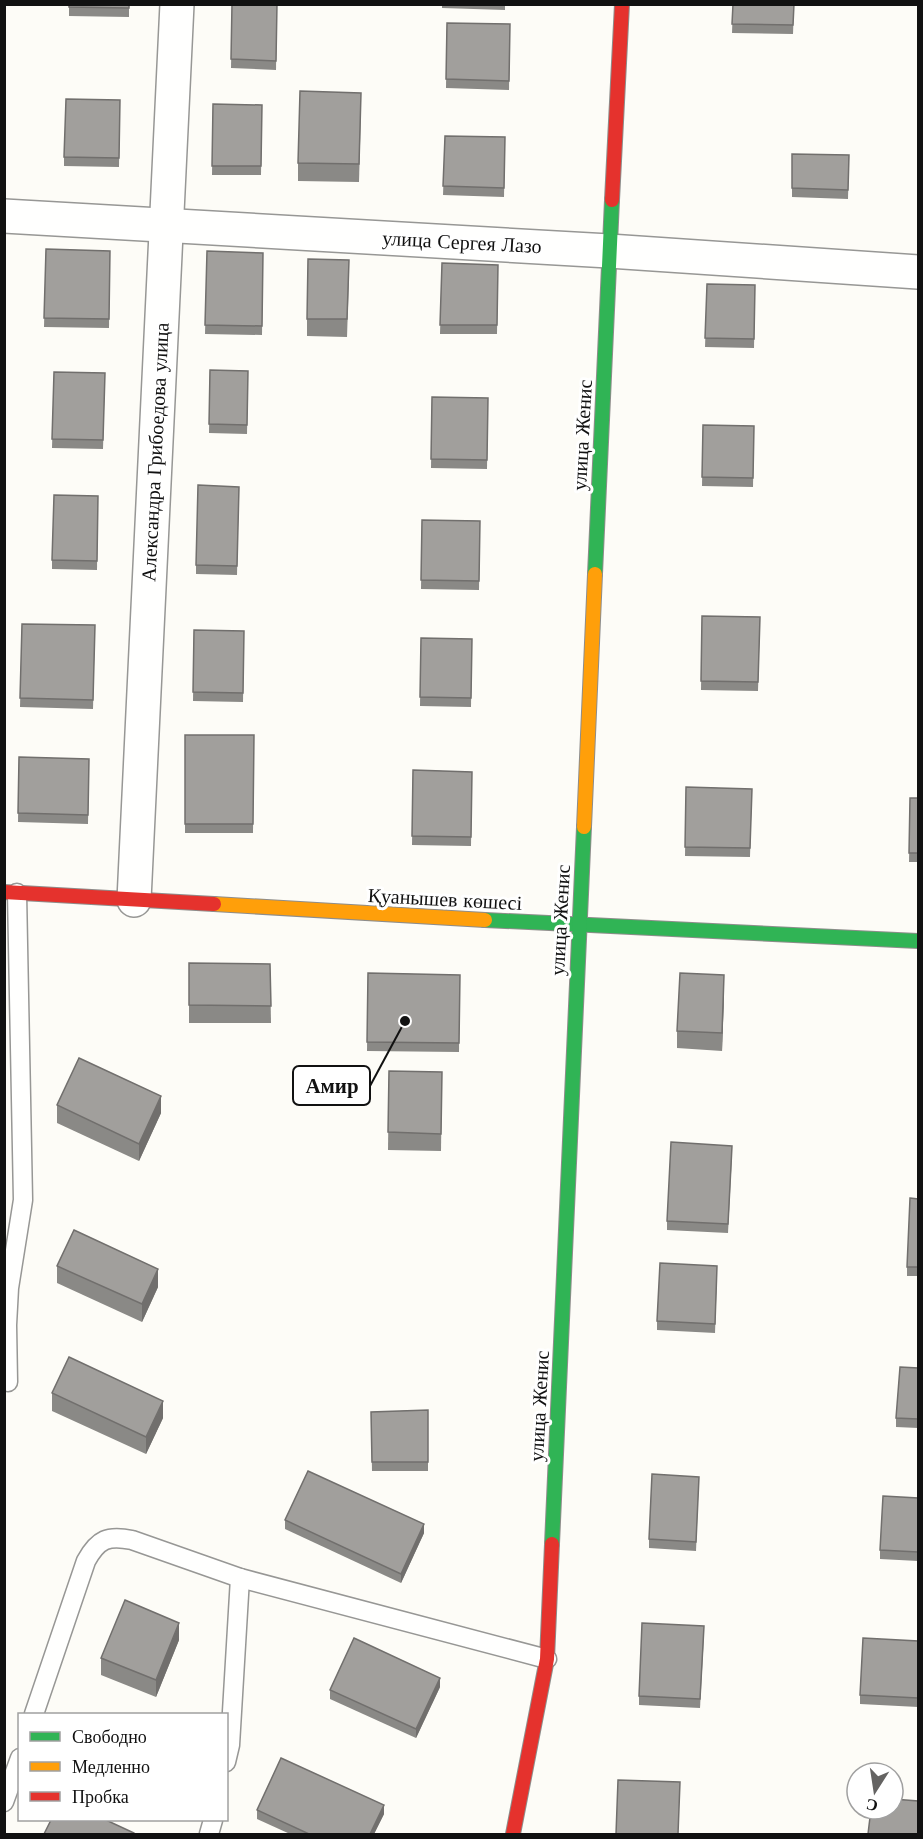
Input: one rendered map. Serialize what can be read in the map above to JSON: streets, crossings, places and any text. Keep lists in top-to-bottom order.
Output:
{
  "streets": {
    "street": [
      "улица Сергея Лазо",
      "улица Женис",
      "Александра Грибоедова улица",
      "Қуанышев көшесі"
    ]
  },
  "crossings": [
    ["улица Сергея Лазо", "улица Женис"],
    ["улица Сергея Лазо", "Александра Грибоедова улица"],
    ["улица Женис", "Қуанышев көшесі"],
    ["Александра Грибоедова улица", "Қуанышев көшесі"]
  ],
  "places": ["Амир"],
  "legend": ["Свободно", "Медленно", "Пробка"],
  "north": "bottom"
}
